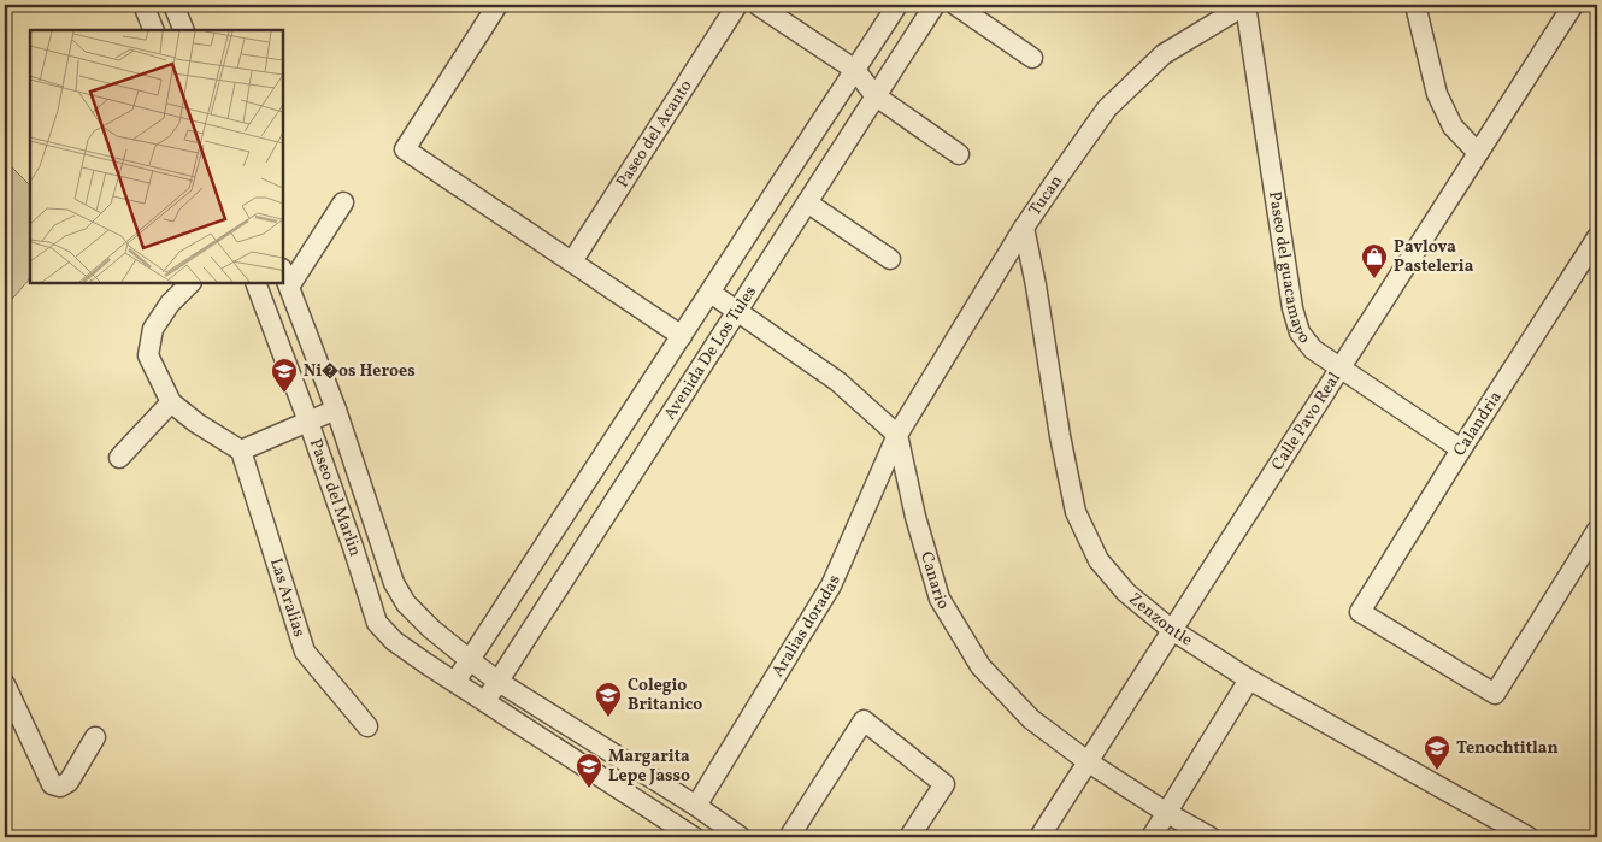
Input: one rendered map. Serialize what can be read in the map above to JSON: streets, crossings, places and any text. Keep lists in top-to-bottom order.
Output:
{
  "streets": {
    "street": [
      "Paseo del Acanto",
      "Tucan",
      "Paseo del guacamayo",
      "Avenida De Los Tules",
      "Calle Pavo Real",
      "Calandria",
      "Paseo del Marlin",
      "Canario",
      "Las Aralias",
      "Zenzontle",
      "Aralias doradas"
    ]
  },
  "crossings": [
    ["Tucan", "Paseo del guacamayo"],
    ["Tucan", "Canario"],
    ["Tucan", "Zenzontle"],
    ["Tucan", "Aralias doradas"],
    ["Paseo del guacamayo", "Calle Pavo Real"],
    ["Paseo del guacamayo", "Calandria"],
    ["Avenida De Los Tules", "Paseo del Marlin"],
    ["Calle Pavo Real", "Canario"],
    ["Calle Pavo Real", "Zenzontle"],
    ["Paseo del Marlin", "Aralias doradas"],
    ["Canario", "Aralias doradas"]
  ],
  "places": {
    "shop": ["Pavlova Pasteleria"],
    "school or university": [
      "Ni�os Heroes",
      "Colegio Britanico",
      "Tenochtitlan",
      "Margarita Lepe Jasso"
    ]
  }
}
